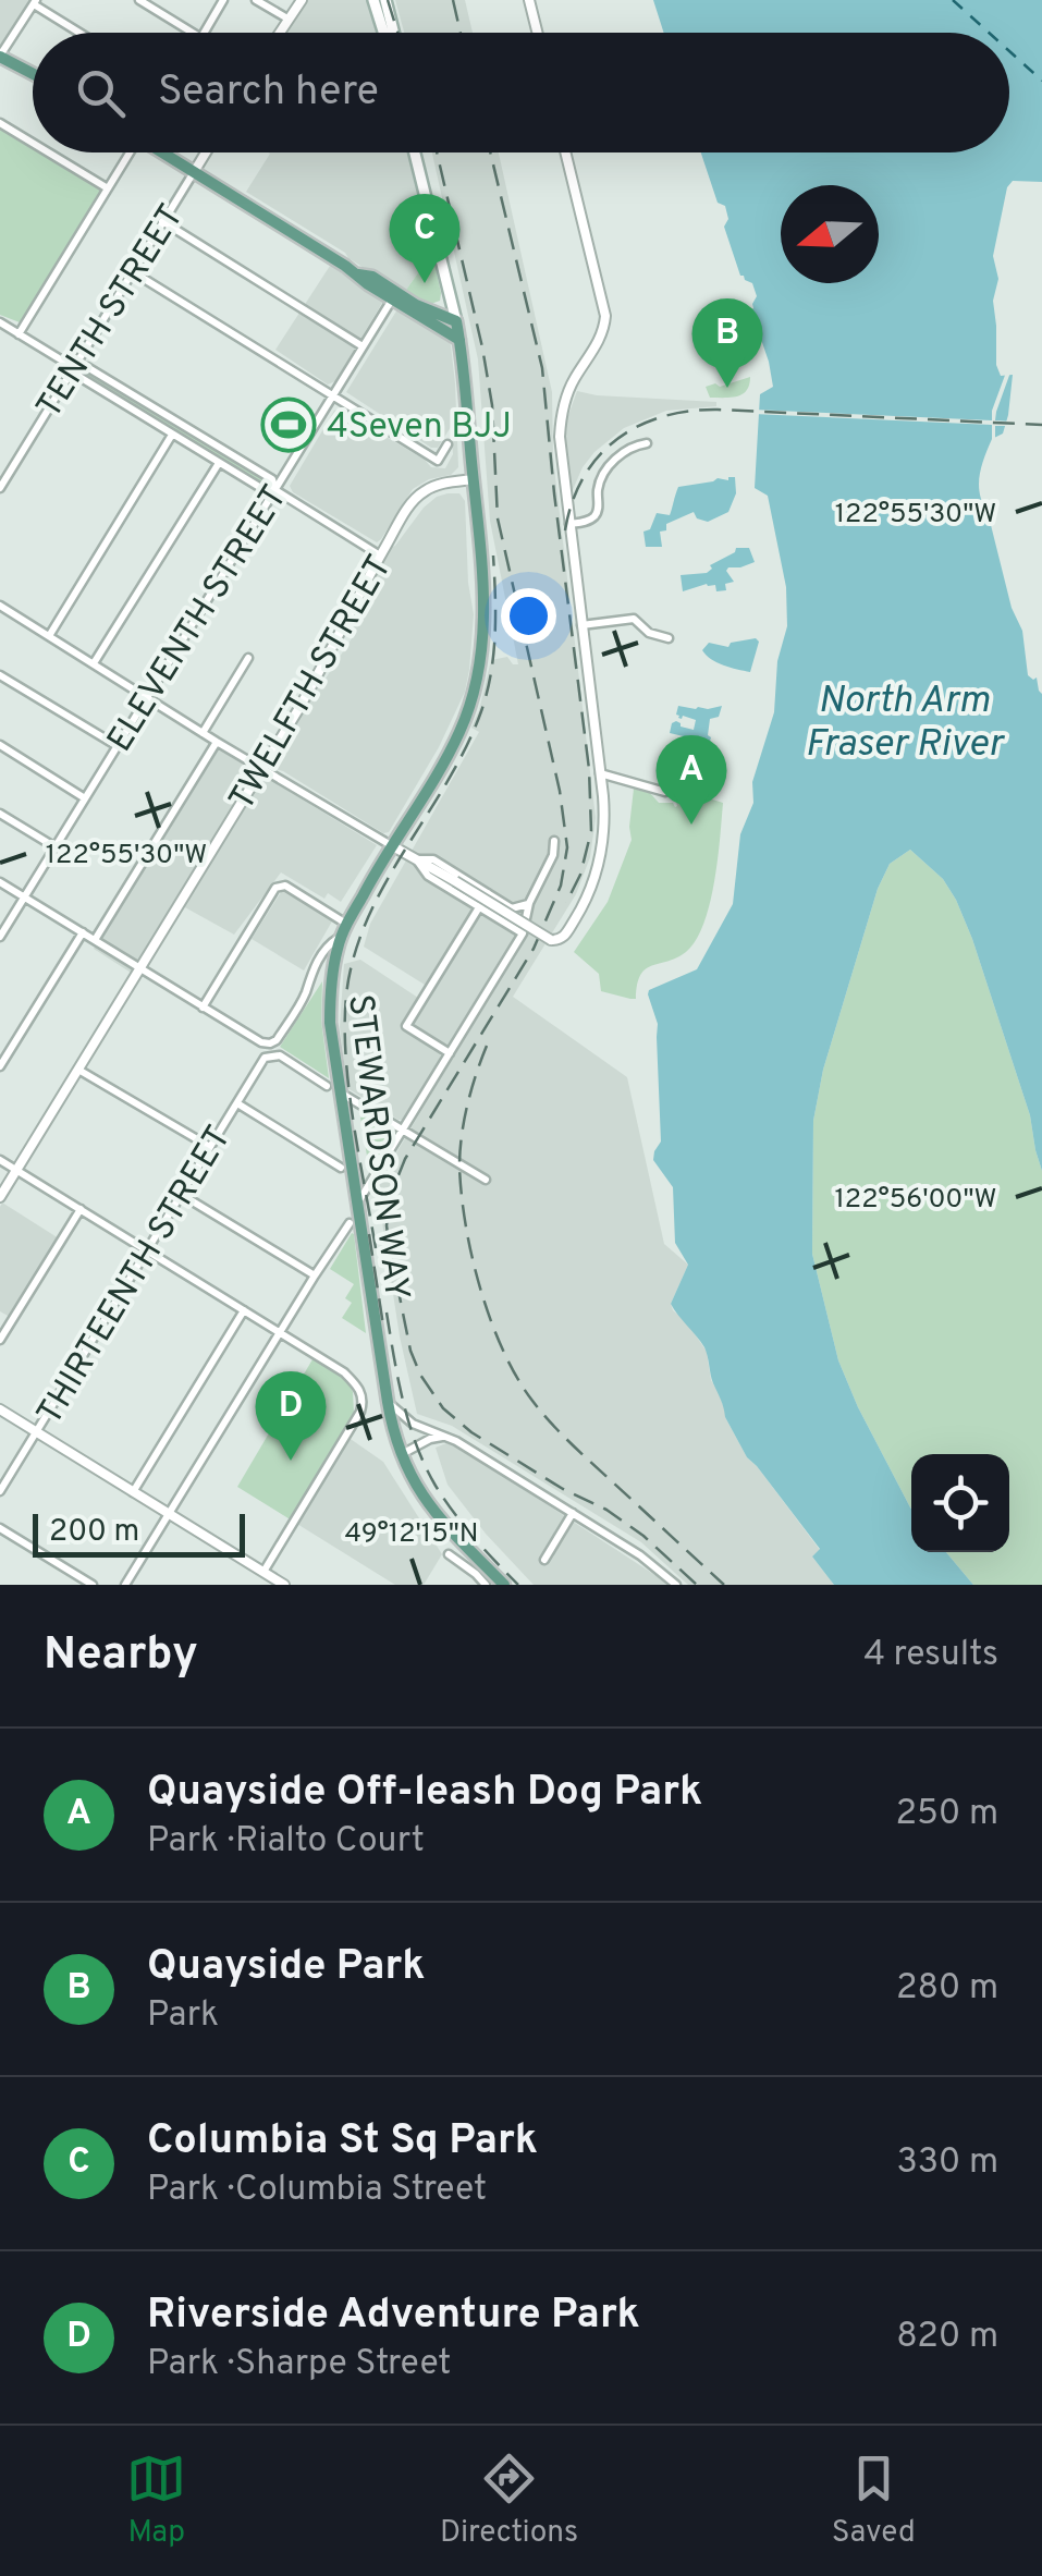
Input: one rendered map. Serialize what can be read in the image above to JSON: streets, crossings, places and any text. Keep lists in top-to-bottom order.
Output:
{
  "streets": {
    "main road": ["STEWARDSON WAY"],
    "street": [
      "TENTH STREET",
      "ELEVENTH STREET",
      "TWELFTH STREET",
      "THIRTEENTH STREET"
    ]
  },
  "crossings": [
    ["TWELFTH STREET", "STEWARDSON WAY"]
  ],
  "water": ["North Arm Fraser River"],
  "places": {
    "sports": ["4Seven BJJ"]
  },
  "scale_bar": "200 m",
  "north": "left",
  "page": {
    "search": "Search here",
    "pins": [
      "C",
      "B",
      "A",
      "D"
    ],
    "scale": "200 m",
    "heading": ["Nearby", "4 results"],
    "list": [
      {
        "mark": "A",
        "name": "Quayside Off-leash Dog Park",
        "note": "Park · Rialto Court",
        "value": "250 m"
      },
      {
        "mark": "B",
        "name": "Quayside Park",
        "note": "Park",
        "value": "280 m"
      },
      {
        "mark": "C",
        "name": "Columbia St Sq Park",
        "note": "Park · Columbia Street",
        "value": "330 m"
      },
      {
        "mark": "D",
        "name": "Riverside Adventure Park",
        "note": "Park · Sharpe Street",
        "value": "820 m"
      }
    ],
    "nav": ["Map", "Directions", "Saved"]
  },
  "coordinates": ["122°55'30\"W", "122°56'00\"W", "49°12'15\"N"]
}
